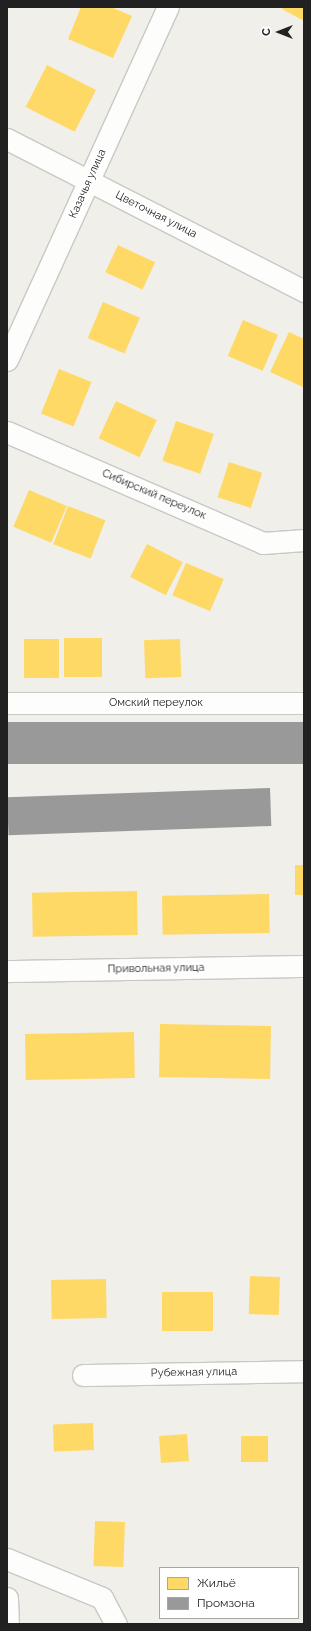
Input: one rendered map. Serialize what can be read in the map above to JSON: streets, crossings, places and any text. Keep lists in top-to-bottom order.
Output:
{
  "streets": {
    "street": [
      "Казачья улица",
      "Цветочная улица",
      "Сибирский переулок",
      "Омский переулок",
      "Привольная улица",
      "Рубежная улица"
    ]
  },
  "crossings": [
    ["Казачья улица", "Цветочная улица"]
  ],
  "legend": ["Жильё", "Промзона"],
  "north": "left"
}
